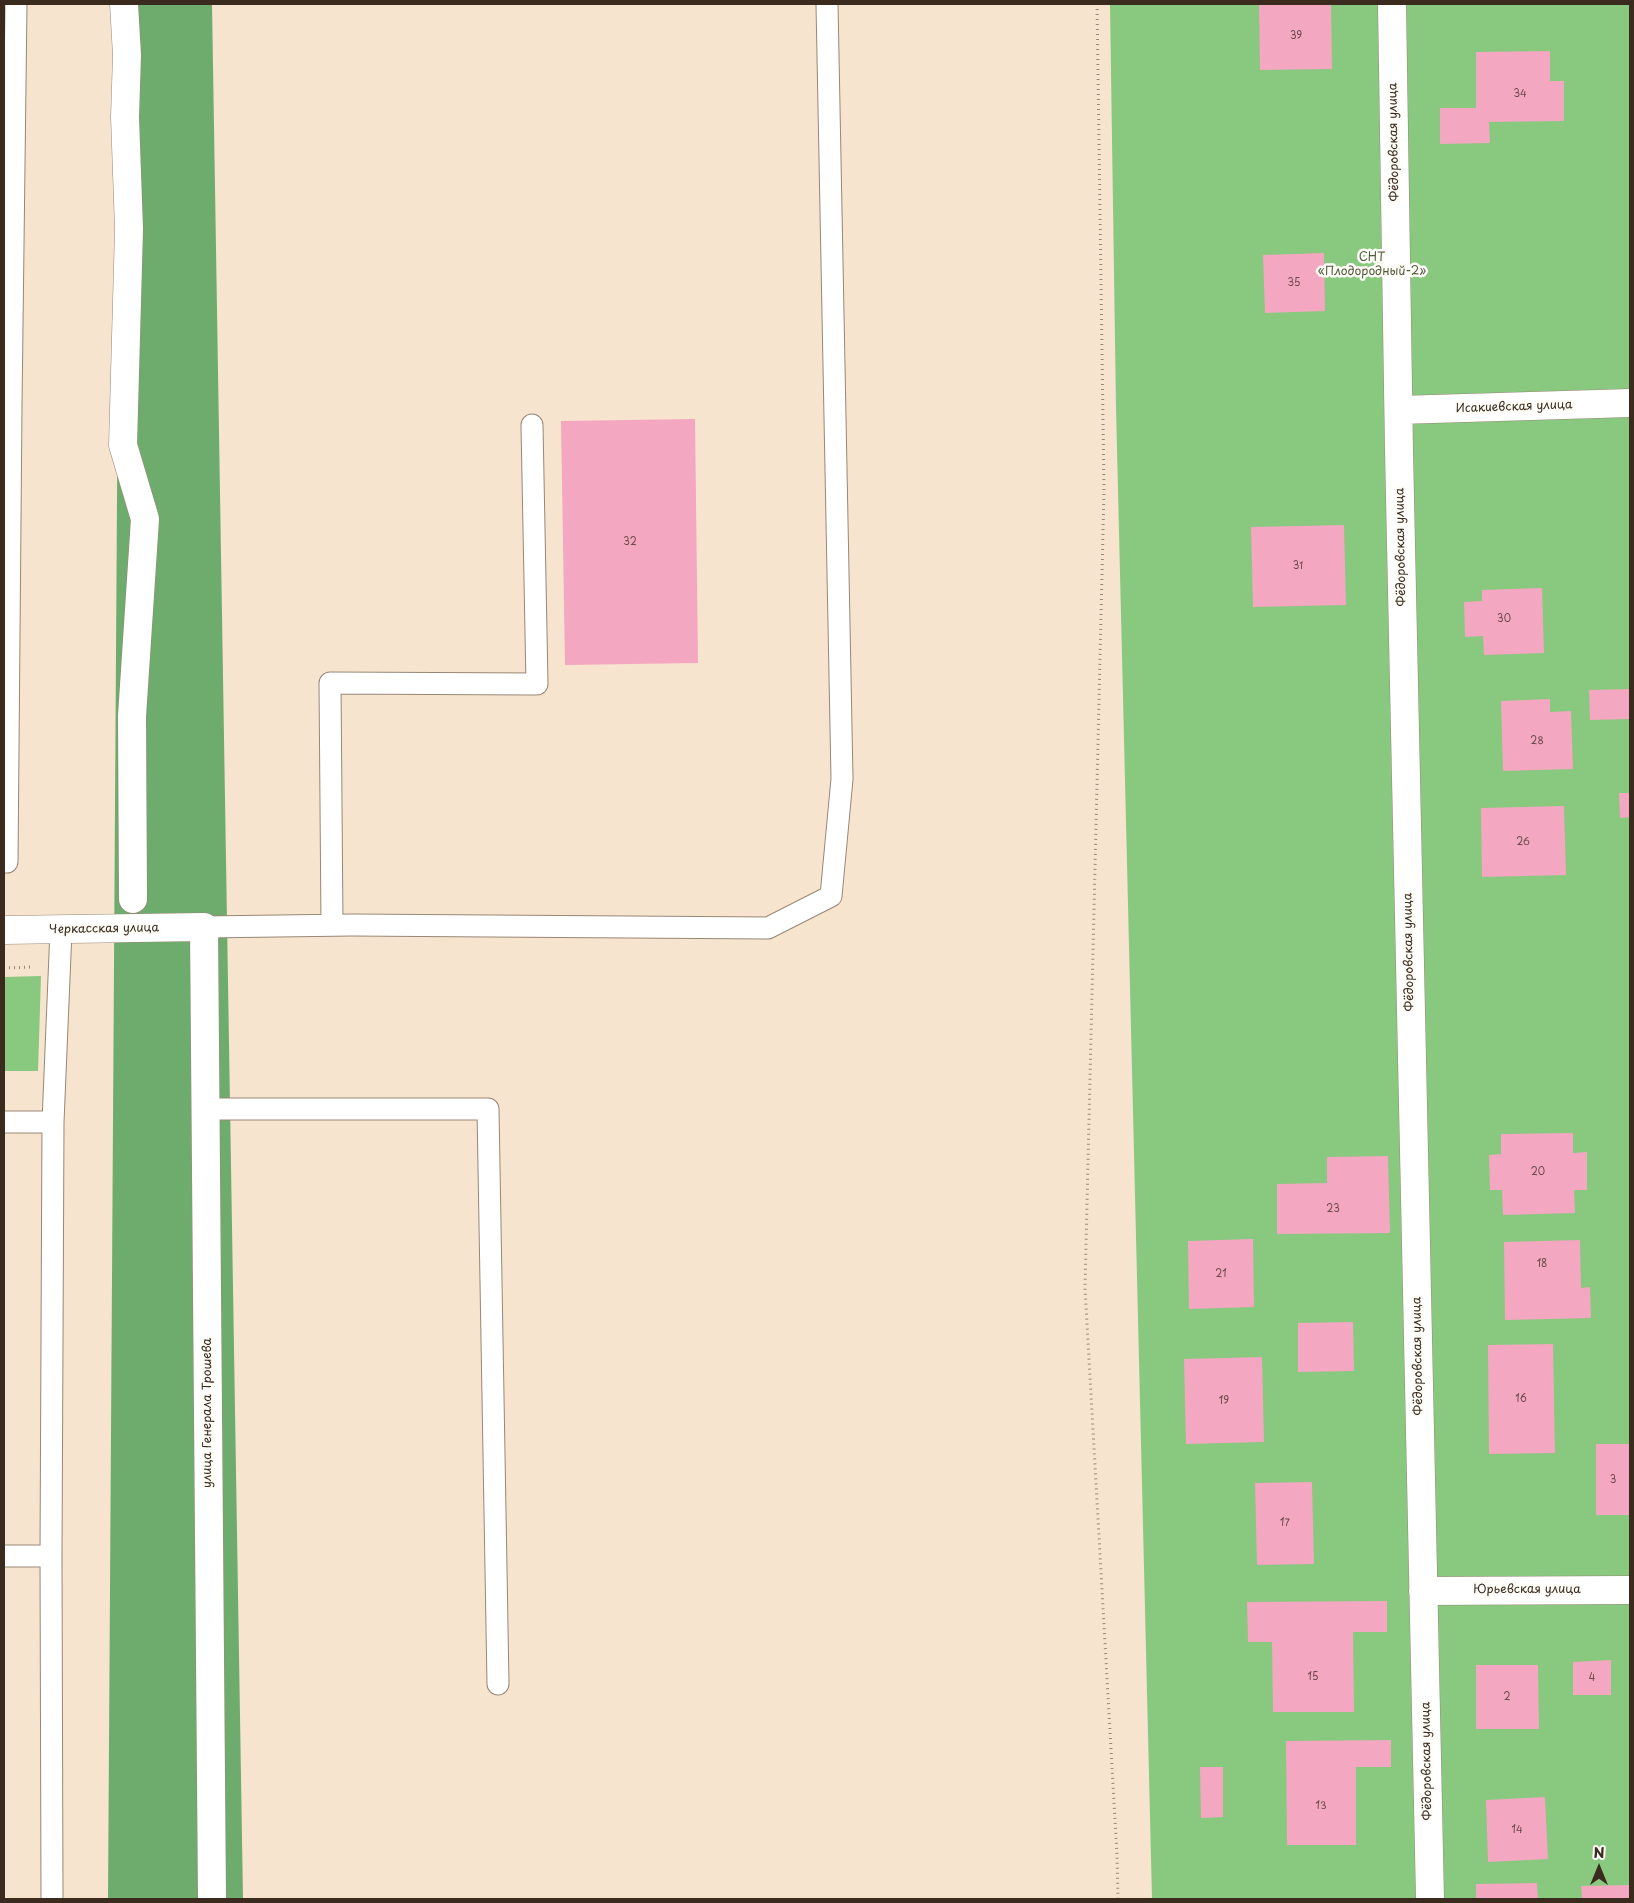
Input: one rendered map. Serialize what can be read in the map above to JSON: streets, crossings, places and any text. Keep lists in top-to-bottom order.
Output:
{
  "streets": {
    "street": [
      "Фёдоровская улица",
      "Исакиевская улица",
      "Черкасская улица",
      "улица Генерала Трошева",
      "Юрьевская улица"
    ]
  },
  "crossings": [
    ["Фёдоровская улица", "Исакиевская улица"],
    ["Фёдоровская улица", "Юрьевская улица"],
    ["Черкасская улица", "улица Генерала Трошева"]
  ],
  "parks": ["СНТ «Плодородный-2»"],
  "house_numbers": [
    "39",
    "34",
    "35",
    "32",
    "31",
    "30",
    "28",
    "26",
    "20",
    "23",
    "18",
    "21",
    "16",
    "19",
    "3",
    "17",
    "15",
    "4",
    "2",
    "13",
    "14"
  ],
  "north": "top"
}
